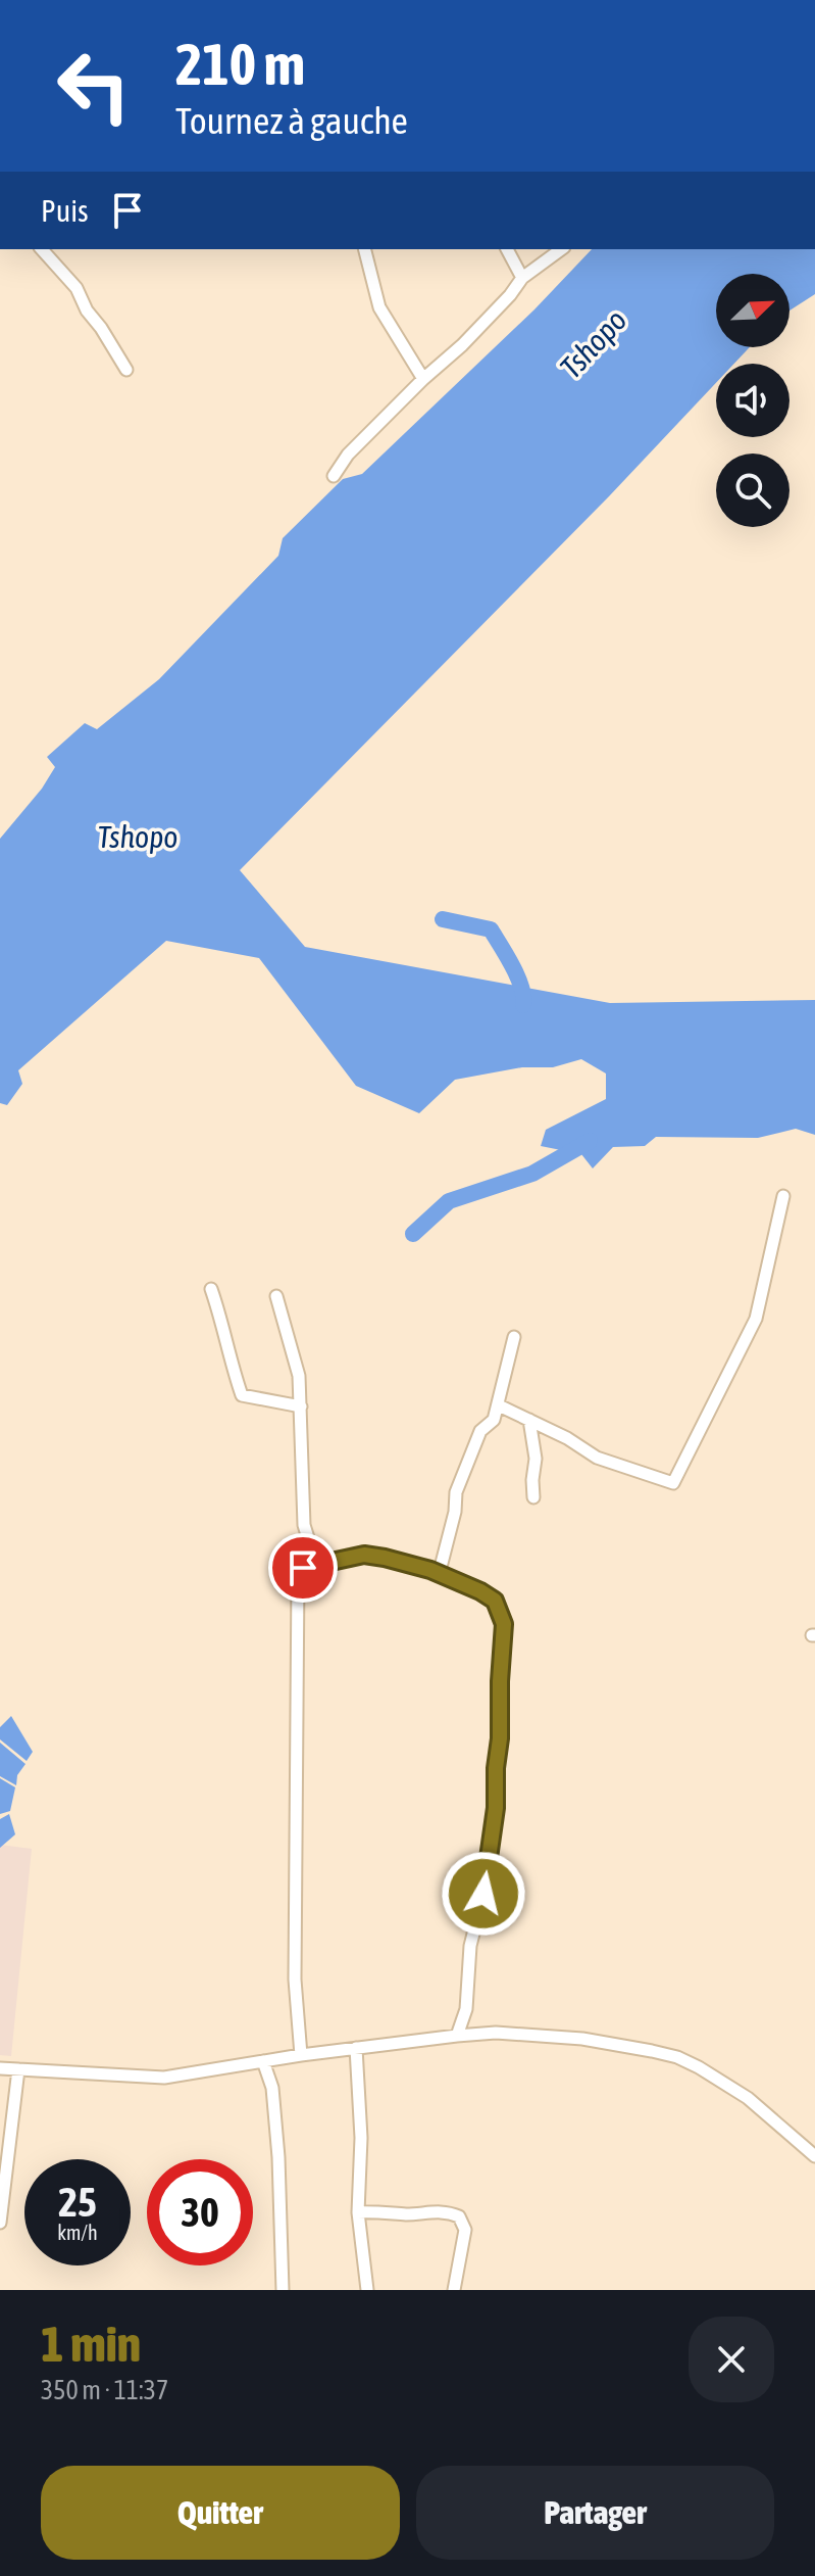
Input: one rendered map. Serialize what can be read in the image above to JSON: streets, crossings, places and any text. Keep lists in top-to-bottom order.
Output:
{
  "water": ["Tshopo"],
  "north": "top right",
  "page": {
    "turn": ["210 m", "Tournez à gauche"],
    "then": "Puis",
    "speed": "25 km/h",
    "limit": "30",
    "heading": ["1 min", "350 m · 11:37"],
    "buttons": ["Quitter", "Partager"]
  }
}
